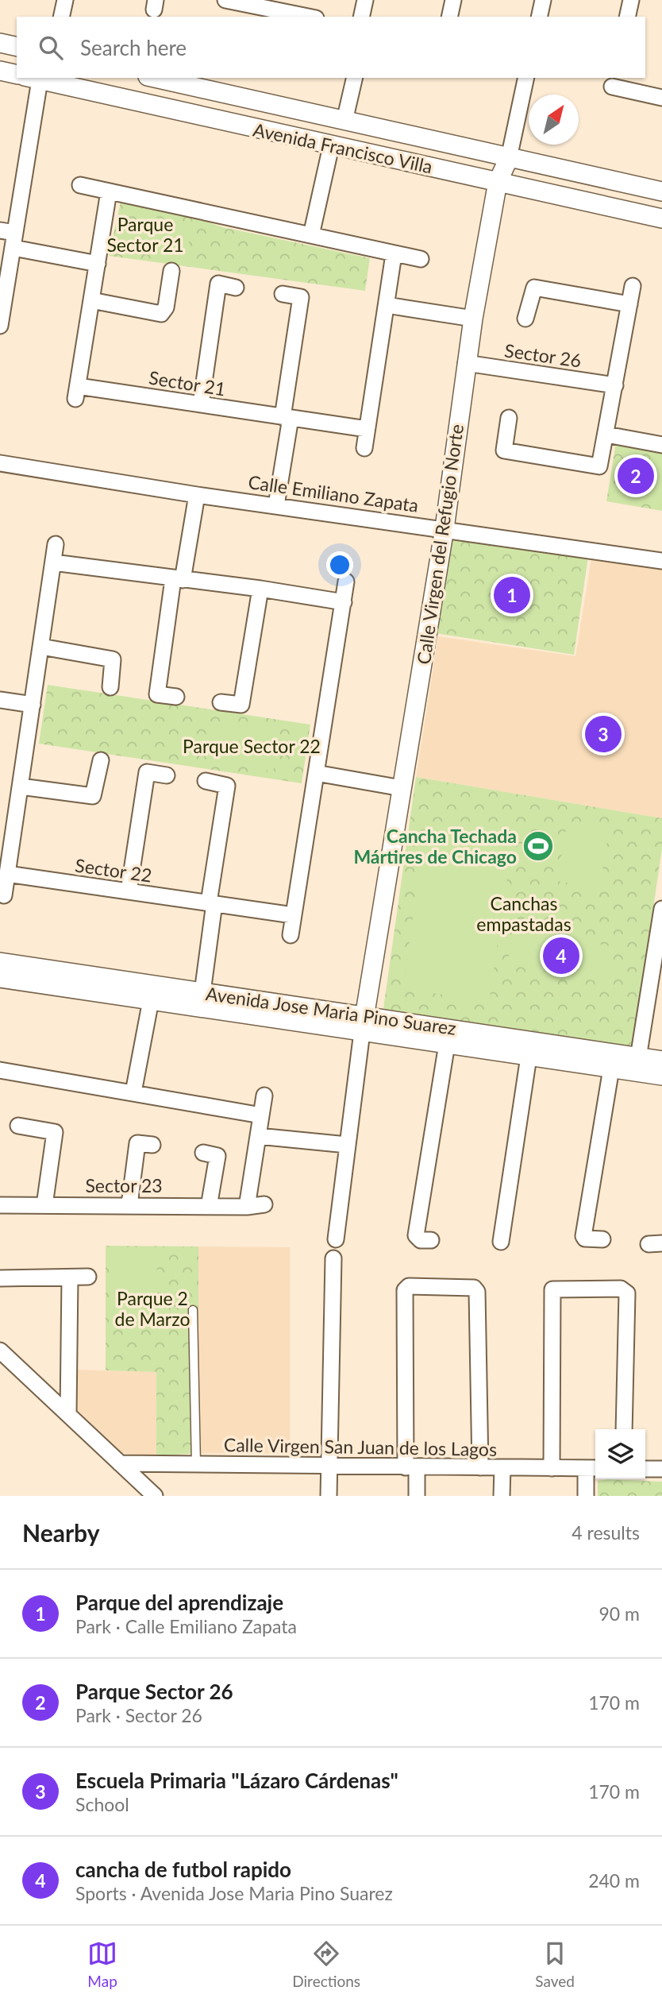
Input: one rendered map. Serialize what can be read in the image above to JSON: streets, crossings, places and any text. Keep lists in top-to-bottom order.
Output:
{
  "streets": {
    "street": [
      "Avenida Francisco Villa",
      "Sector 26",
      "Sector 21",
      "Calle Emiliano Zapata",
      "Calle Virgen del Refugio Norte",
      "Sector 22",
      "Avenida Jose Maria Pino Suarez",
      "Sector 23",
      "Calle Virgen San Juan de los Lagos"
    ]
  },
  "crossings": [
    ["Avenida Francisco Villa", "Calle Virgen del Refugio Norte"],
    ["Sector 26", "Calle Virgen del Refugio Norte"],
    ["Calle Emiliano Zapata", "Calle Virgen del Refugio Norte"],
    ["Calle Virgen del Refugio Norte", "Avenida Jose Maria Pino Suarez"]
  ],
  "parks": [
    "Parque Sector 21",
    "Parque Sector 22",
    "Canchas empastadas",
    "Parque 2 de Marzo"
  ],
  "places": {
    "sports": ["Cancha Techada Mártires de Chicago"]
  },
  "north": "top right",
  "page": {
    "search": "Search here",
    "pins": [
      "2",
      "1",
      "3",
      "4"
    ],
    "heading": ["Nearby", "4 results"],
    "list": [
      {
        "mark": "1",
        "name": "Parque del aprendizaje",
        "note": "Park · Calle Emiliano Zapata",
        "value": "90 m"
      },
      {
        "mark": "2",
        "name": "Parque Sector 26",
        "note": "Park · Sector 26",
        "value": "170 m"
      },
      {
        "mark": "3",
        "name": "Escuela Primaria \"Lázaro Cárdenas\"",
        "note": "School",
        "value": "170 m"
      },
      {
        "mark": "4",
        "name": "cancha de futbol rapido",
        "note": "Sports · Avenida Jose Maria Pino Suarez",
        "value": "240 m"
      }
    ],
    "nav": ["Map", "Directions", "Saved"]
  }
}
